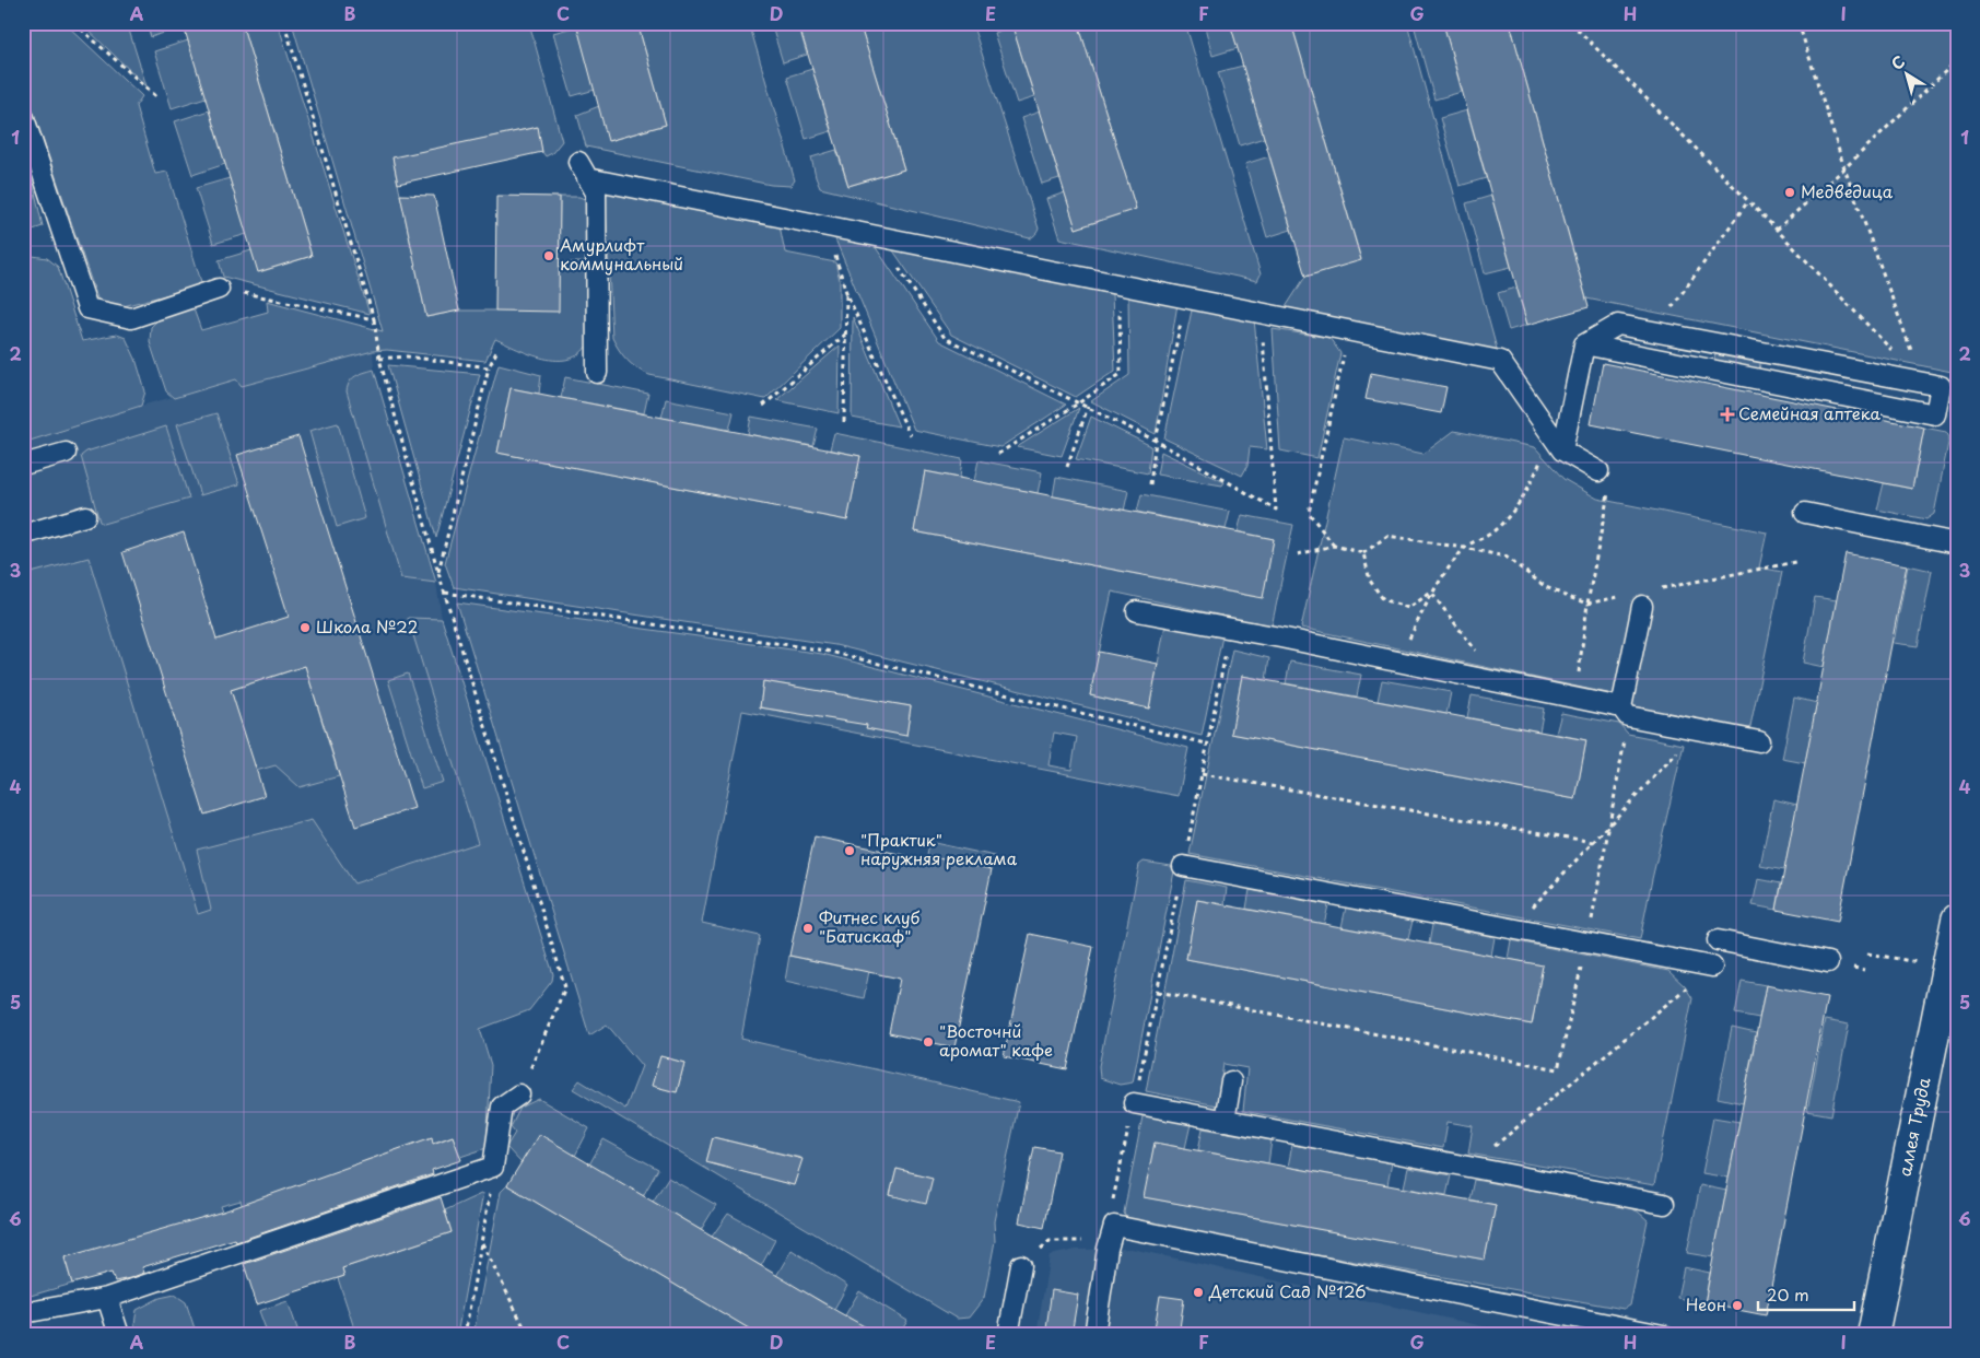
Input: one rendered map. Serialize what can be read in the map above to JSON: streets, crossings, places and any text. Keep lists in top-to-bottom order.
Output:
{
  "streets": {
    "street": ["аллея Труда"]
  },
  "places": {
    "other": [
      "Медведица",
      "Амурлифт коммунальный",
      "Школа №22",
      "\"Практик\" наружняя реклама",
      "Фитнес клуб \"Батискаф\"",
      "\"Восточнй аромат\" кафе",
      "Детский Сад №126",
      "Неон"
    ],
    "health": ["Семейная аптека"]
  },
  "scale_bar": "20 m",
  "north": "top left",
  "grid": {
    "columns": [
      "A",
      "B",
      "C",
      "D",
      "E",
      "F",
      "G",
      "H",
      "I"
    ],
    "rows": [
      "1",
      "2",
      "3",
      "4",
      "5",
      "6"
    ]
  }
}
